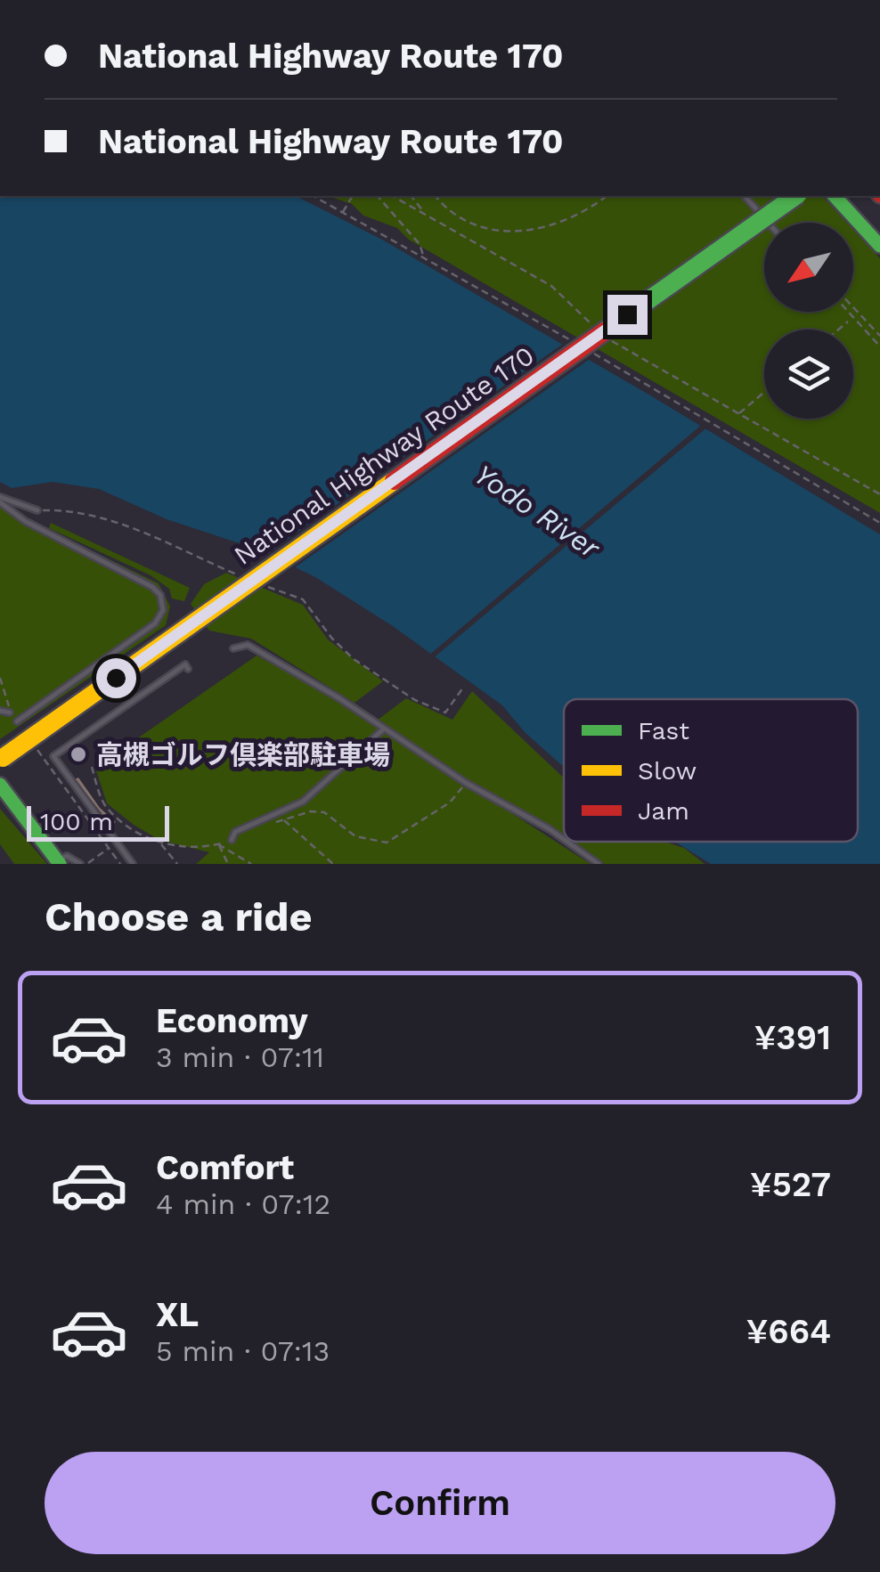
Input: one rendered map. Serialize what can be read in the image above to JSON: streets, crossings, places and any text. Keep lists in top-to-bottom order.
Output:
{
  "streets": {
    "main road": ["National Highway Route 170"]
  },
  "water": ["Yodo River"],
  "places": ["高槻ゴルフ倶楽部駐車場"],
  "legend": ["Fast", "Slow", "Jam"],
  "scale_bar": "100 m",
  "north": "bottom left",
  "page": {
    "banner": ["National Highway Route 170", "National Highway Route 170"],
    "scale": "100 m",
    "heading": "Choose a ride",
    "list": [
      {
        "name": "Economy",
        "note": "3 min · 07:11",
        "value": "¥391"
      },
      {
        "name": "Comfort",
        "note": "4 min · 07:12",
        "value": "¥527"
      },
      {
        "name": "XL",
        "note": "5 min · 07:13",
        "value": "¥664"
      }
    ],
    "buttons": "Confirm"
  }
}
